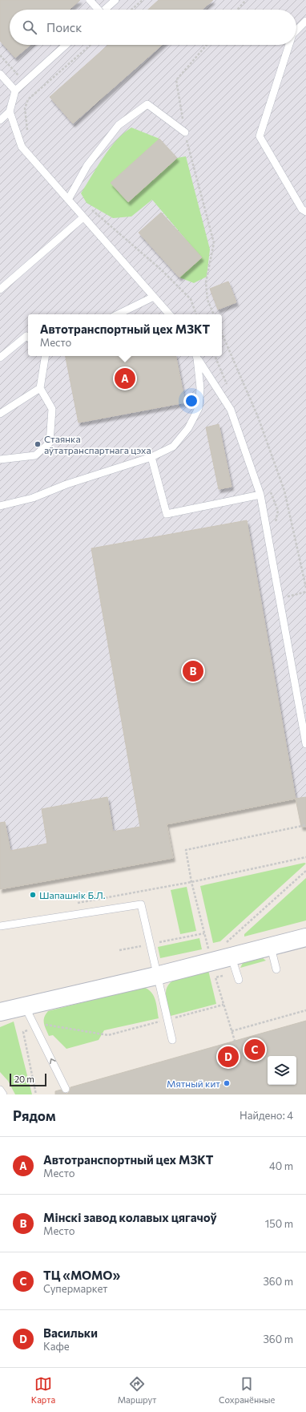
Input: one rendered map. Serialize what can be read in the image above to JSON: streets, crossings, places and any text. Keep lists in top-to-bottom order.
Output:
{
  "places": ["Стаянка аўтатранспартнага цэха", "Шапашнік Б.Л.", "Мятный кит"],
  "scale_bar": "20 m",
  "page": {
    "search": "Поиск",
    "popup": ["Автотранспортный цех МЗКТ", "Место"],
    "pins": [
      "A",
      "B",
      "C",
      "D"
    ],
    "scale": "20 m",
    "heading": ["Рядом", "Найдено: 4"],
    "list": [
      {
        "mark": "A",
        "name": "Автотранспортный цех МЗКТ",
        "note": "Место",
        "value": "40 m"
      },
      {
        "mark": "B",
        "name": "Мінскі завод колавых цягачоў",
        "note": "Место",
        "value": "150 m"
      },
      {
        "mark": "C",
        "name": "ТЦ «МОМО»",
        "note": "Супермаркет",
        "value": "360 m"
      },
      {
        "mark": "D",
        "name": "Васильки",
        "note": "Кафе",
        "value": "360 m"
      }
    ],
    "nav": ["Карта", "Маршрут", "Сохранённые"]
  }
}
